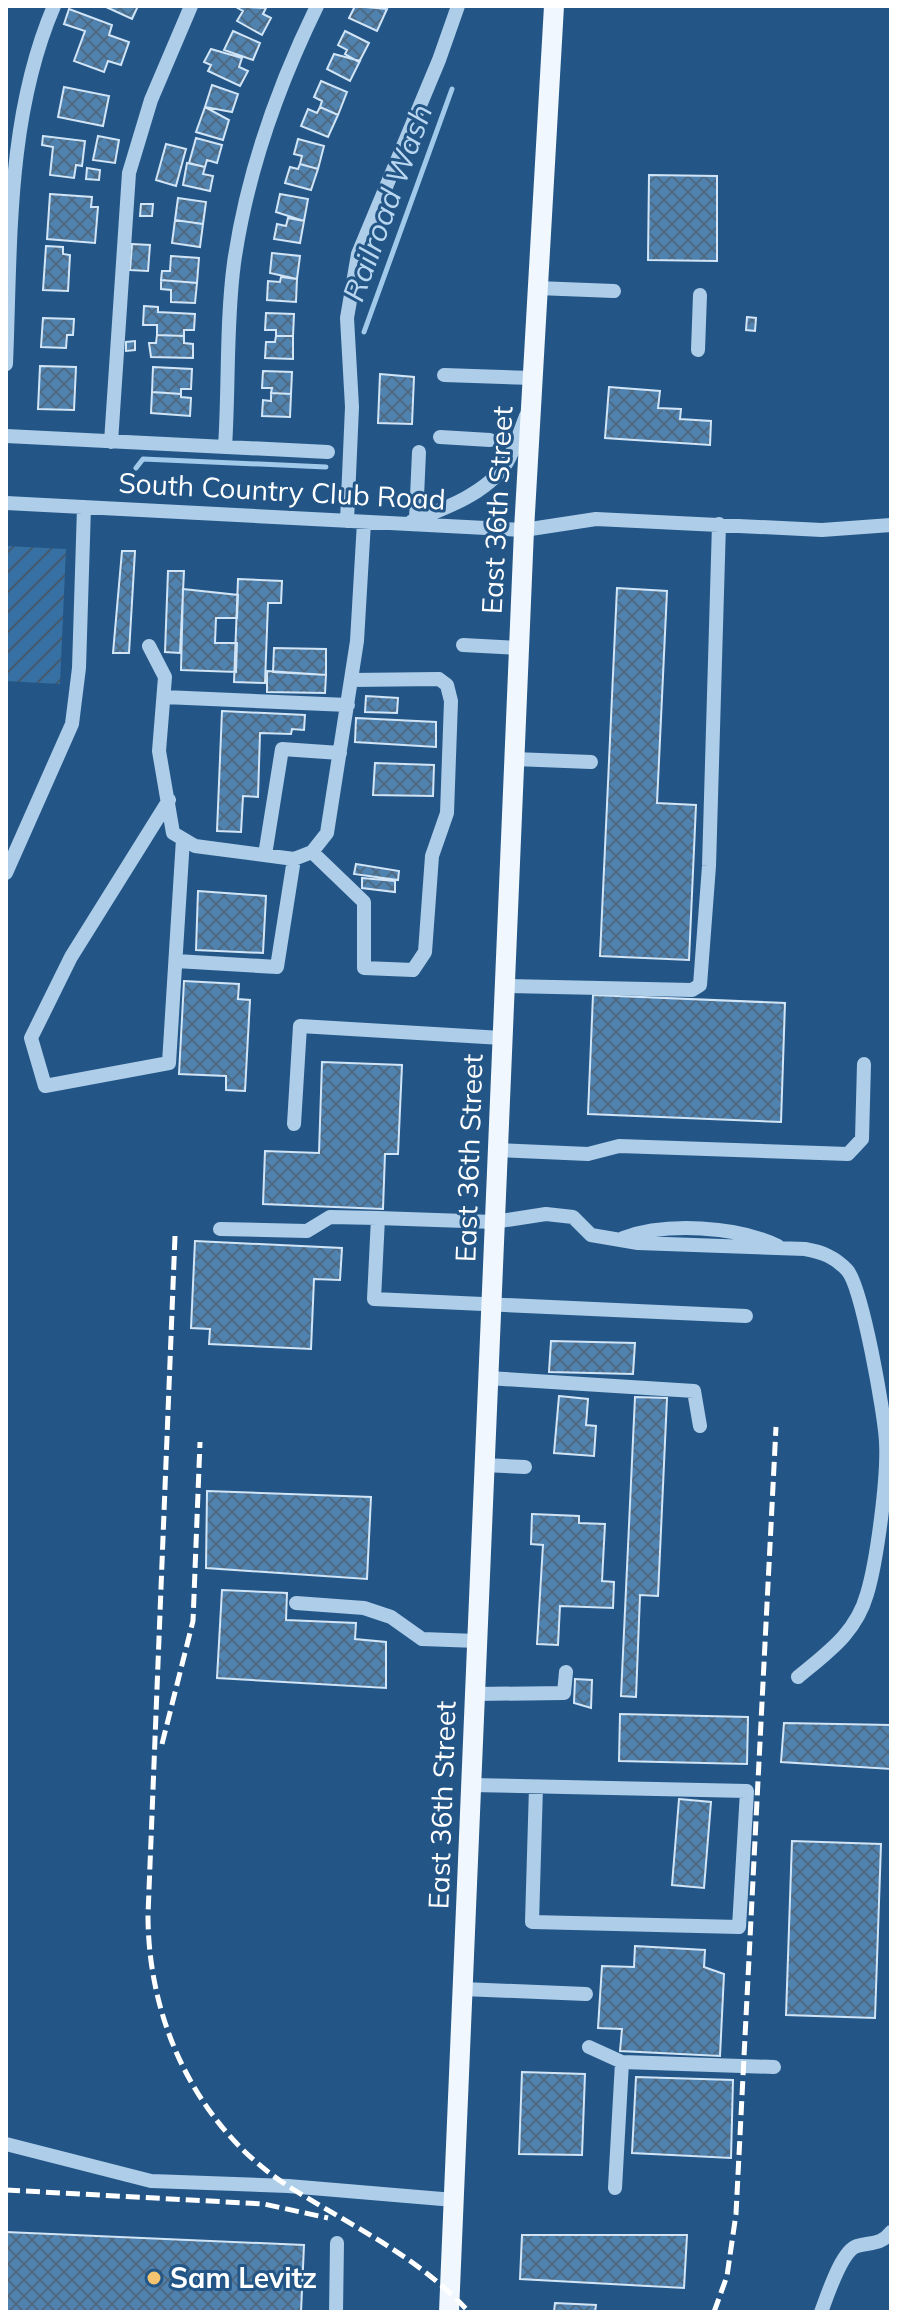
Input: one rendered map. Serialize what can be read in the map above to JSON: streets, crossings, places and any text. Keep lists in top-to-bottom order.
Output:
{
  "streets": {
    "main road": ["East 36th Street"],
    "street": ["South Country Club Road"]
  },
  "crossings": [
    ["South Country Club Road", "East 36th Street"]
  ],
  "water": ["Railroad Wash"],
  "places": ["Sam Levitz"]
}
